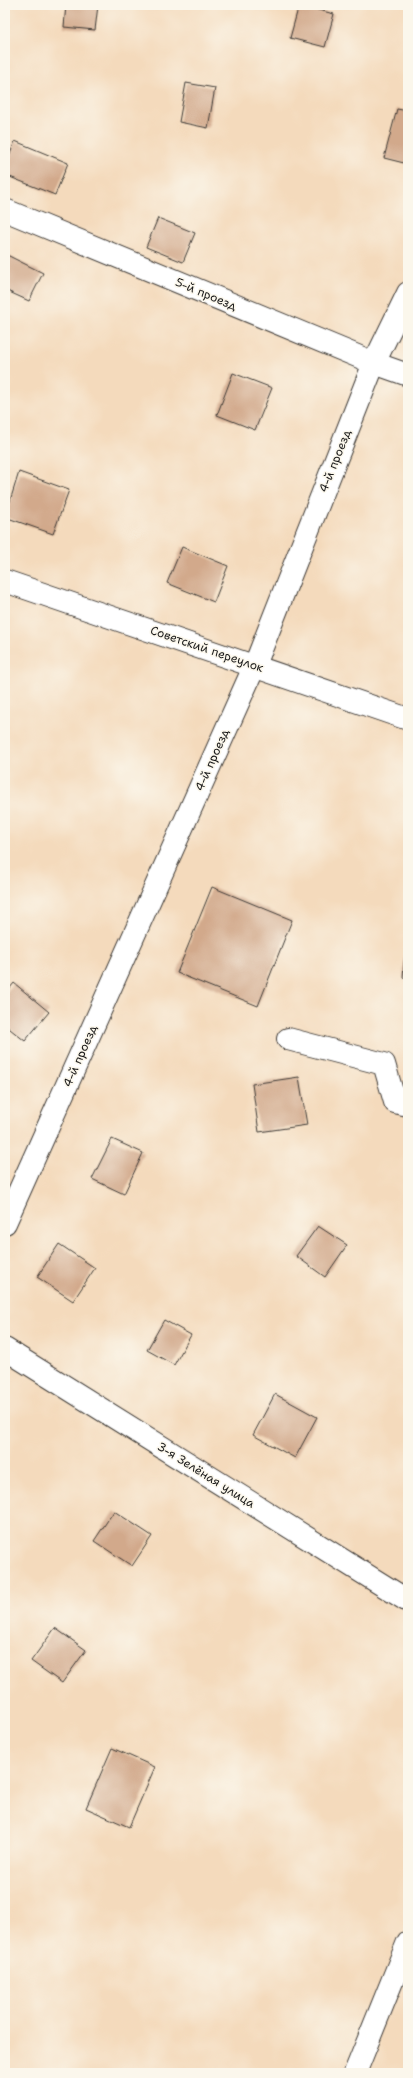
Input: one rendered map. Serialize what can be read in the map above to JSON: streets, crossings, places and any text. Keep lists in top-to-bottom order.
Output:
{
  "streets": {
    "street": [
      "5-й проезд",
      "4-й проезд",
      "Советский переулок",
      "3-я Зелёная улица"
    ]
  },
  "crossings": [
    ["5-й проезд", "4-й проезд"],
    ["4-й проезд", "Советский переулок"]
  ]
}
